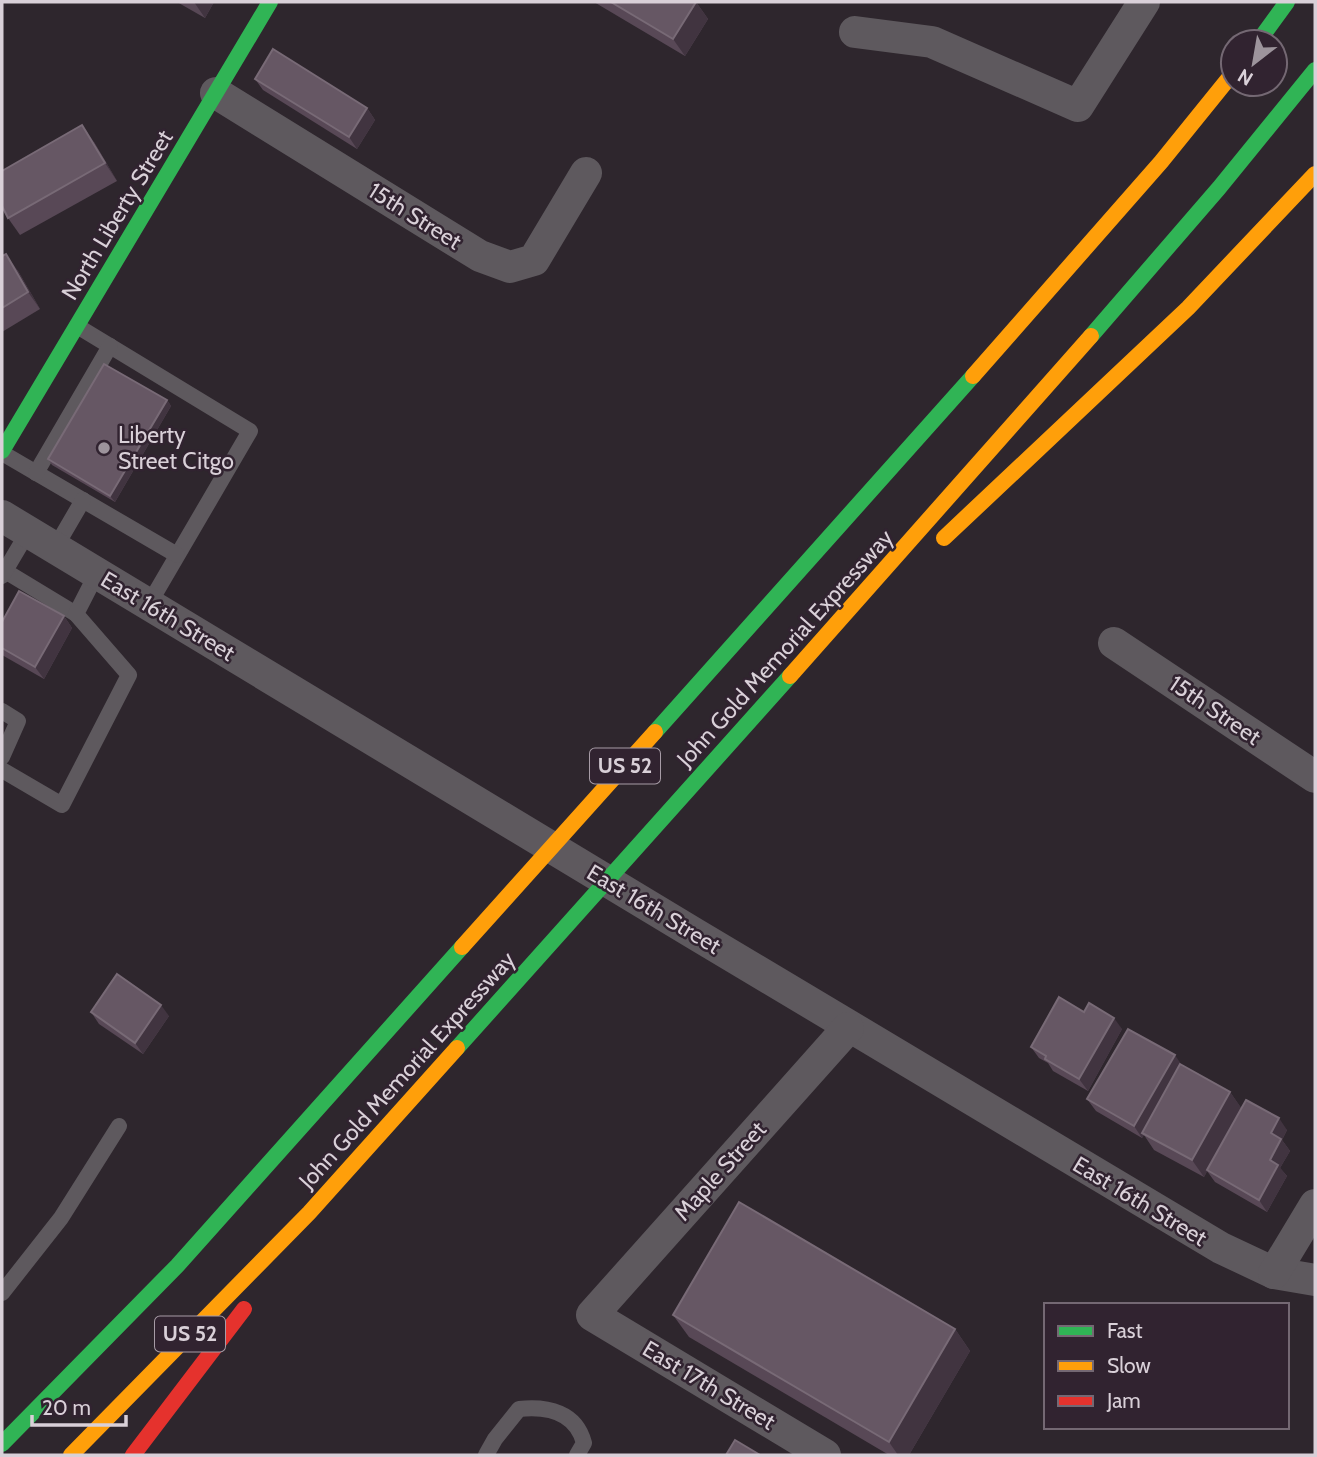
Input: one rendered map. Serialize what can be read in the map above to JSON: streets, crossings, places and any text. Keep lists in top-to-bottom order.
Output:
{
  "streets": {
    "main road": ["North Liberty Street", "John Gold Memorial Expressway", "US 52"],
    "street": [
      "15th Street",
      "East 16th Street",
      "Maple Street",
      "East 17th Street"
    ]
  },
  "crossings": [
    ["North Liberty Street", "15th Street"],
    ["East 16th Street", "Maple Street"],
    ["Maple Street", "East 17th Street"]
  ],
  "places": ["Liberty Street Citgo"],
  "legend": ["Fast", "Slow", "Jam"],
  "scale_bar": "20 m",
  "north": "bottom left"
}
